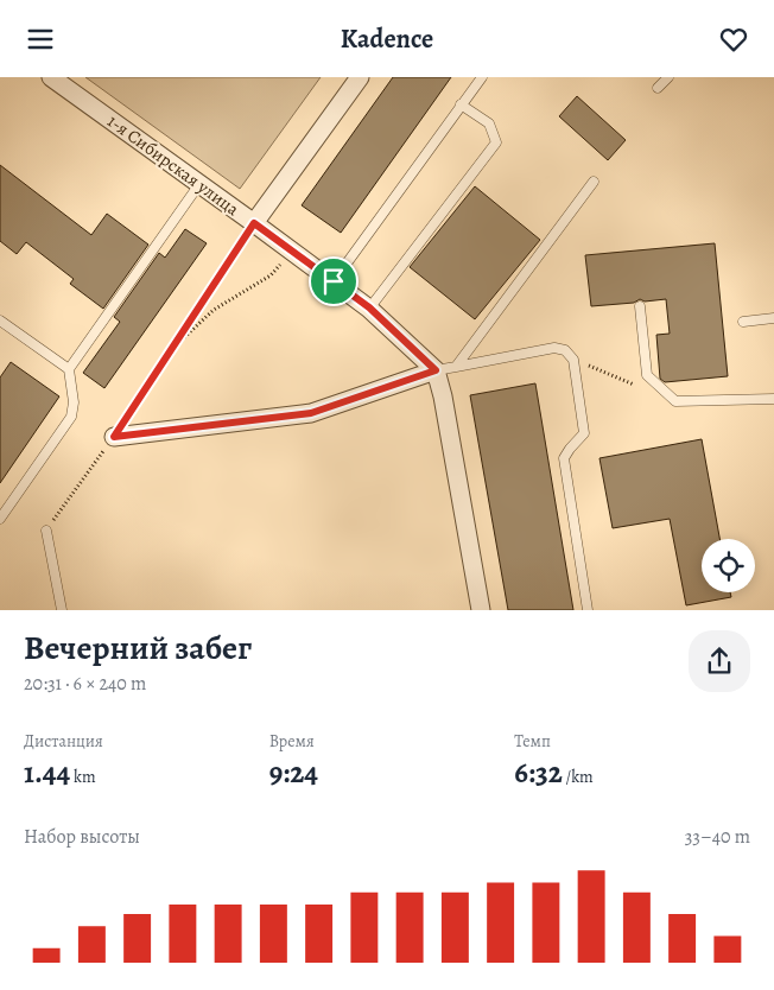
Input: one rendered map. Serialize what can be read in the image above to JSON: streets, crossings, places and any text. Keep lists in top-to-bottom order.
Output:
{
  "streets": {
    "street": ["1-я Сибирская улица"]
  },
  "page": {
    "header": "Kadence",
    "heading": ["Вечерний забег", "20:31 · 6 × 240 m"],
    "stats": [
      ["Дистанция", "1.44 km"],
      ["Время", "9:24"],
      ["Темп", "6:32 /km"]
    ],
    "chart": ["Набор высоты", "33–40 m"]
  }
}
